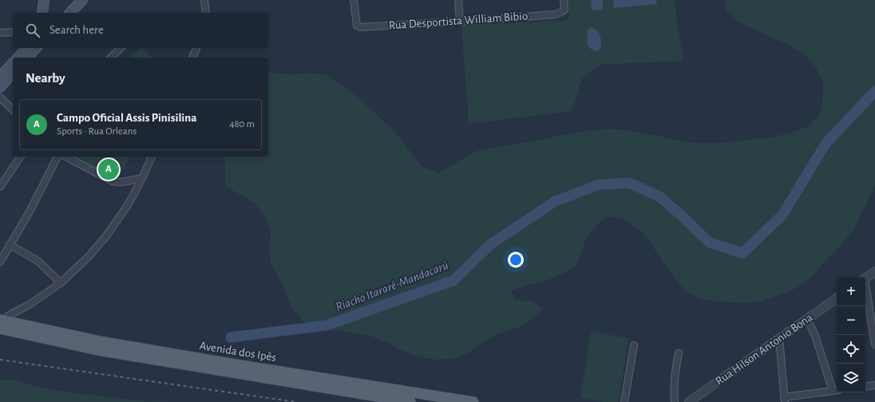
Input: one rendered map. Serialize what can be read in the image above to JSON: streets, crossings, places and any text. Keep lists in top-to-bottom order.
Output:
{
  "streets": {
    "main road": ["Avenida dos Ipês"],
    "street": ["Rua Desportista William Bibio", "Rua Hilson Antonio Bona"]
  },
  "water": ["Riacho Itararé-Mandacarú"],
  "page": {
    "search": "Search here",
    "heading": "Nearby",
    "list": [
      {
        "mark": "A",
        "name": "Campo Oficial Assis Pinisilina",
        "note": "Sports · Rua Orleans",
        "value": "480 m"
      }
    ],
    "pins": "A",
    "map_buttons": ["+", "−"]
  }
}
